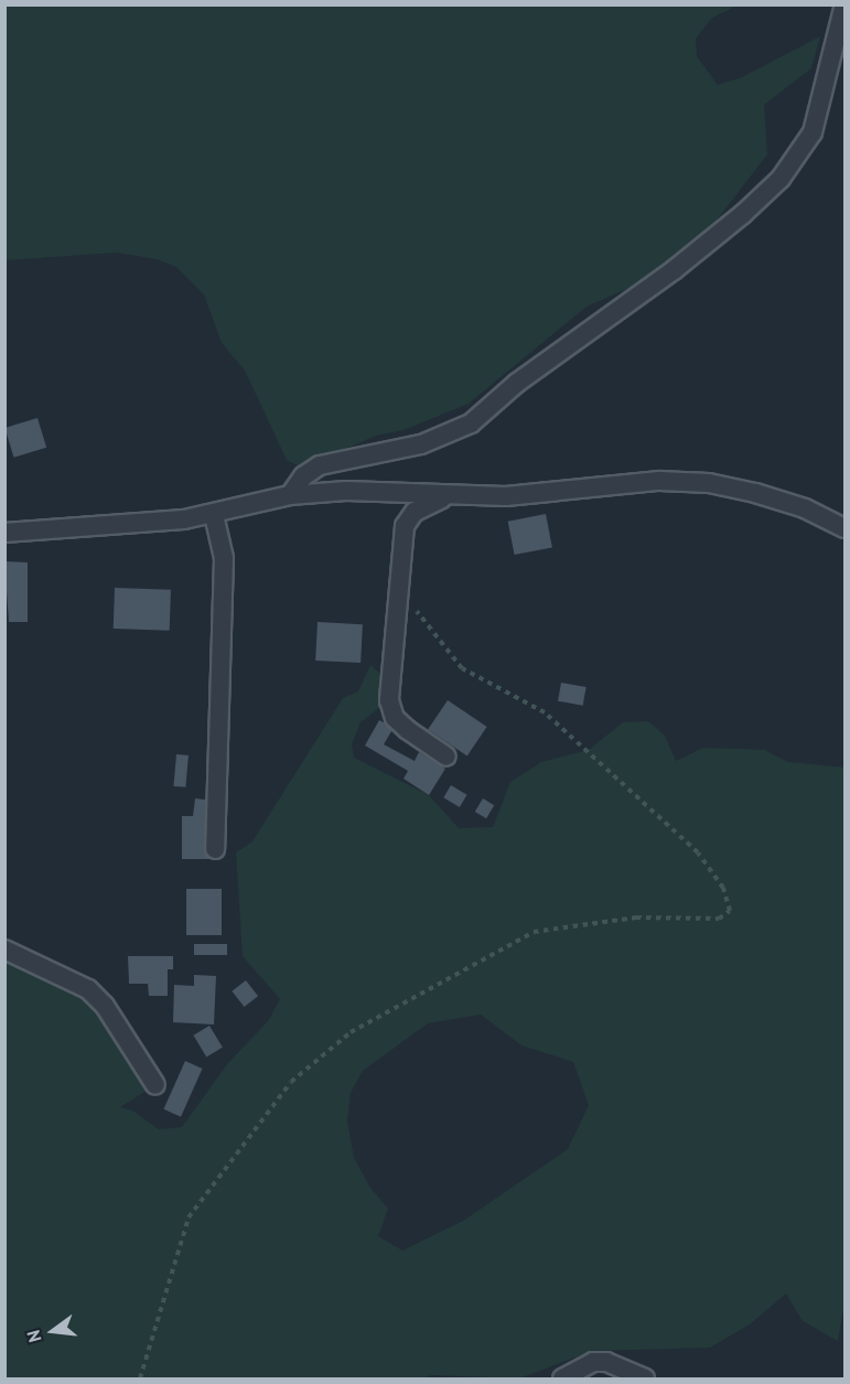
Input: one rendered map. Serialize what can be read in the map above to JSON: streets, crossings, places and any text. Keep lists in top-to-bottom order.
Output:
{
  "north": "left"
}
